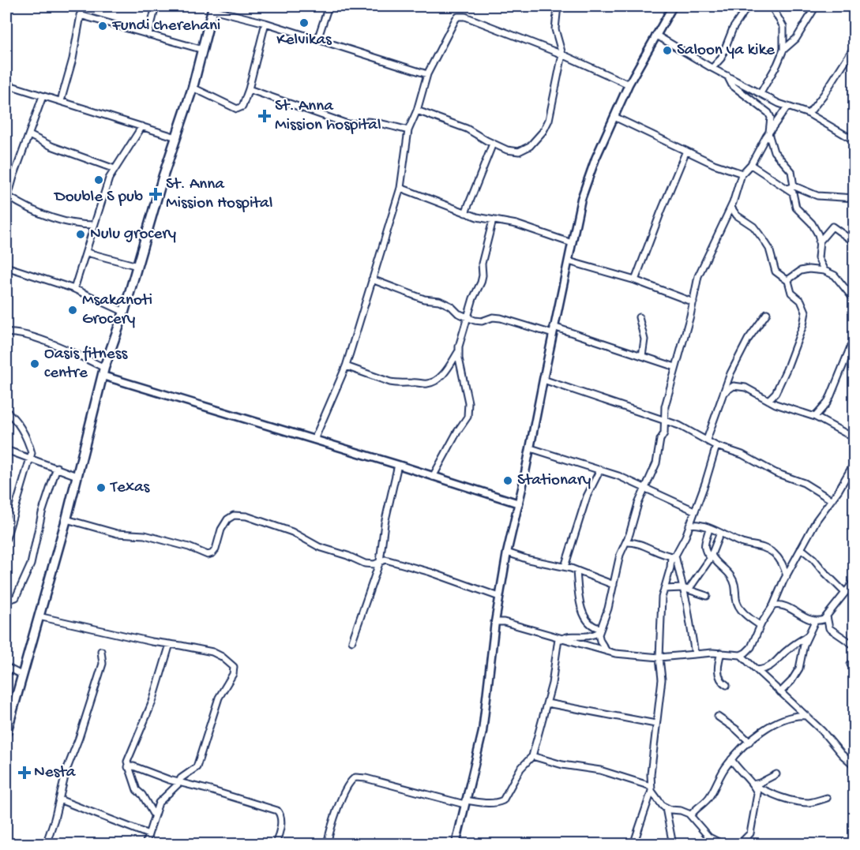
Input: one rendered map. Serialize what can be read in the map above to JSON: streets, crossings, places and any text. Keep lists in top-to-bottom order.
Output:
{
  "places": {
    "other": [
      "Kelvikas",
      "Fundi cherehani",
      "Saloon ya kike",
      "Double S pub",
      "Nulu grocery",
      "Msakanoti Grocery",
      "Oasis fitness centre",
      "Stationary",
      "Texas"
    ],
    "health": ["St. Anna Mission hospital", "St. Anna Mission Hospital", "Nesta"]
  }
}
